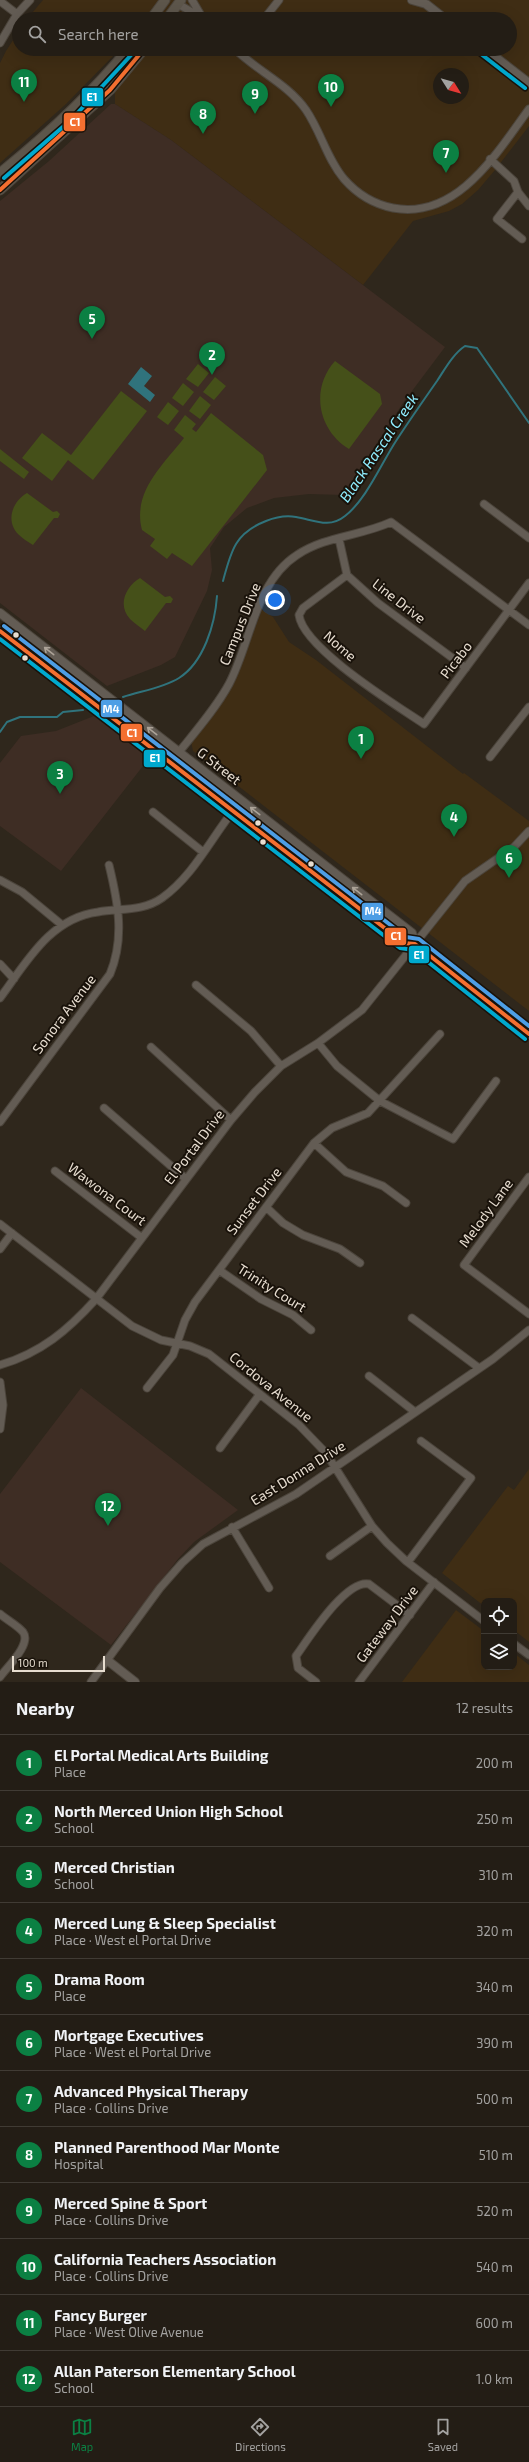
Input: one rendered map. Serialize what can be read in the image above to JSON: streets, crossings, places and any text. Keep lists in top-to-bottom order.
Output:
{
  "streets": {
    "street": [
      "Line Drive",
      "Campus Drive",
      "Nome",
      "Picabo",
      "G Street",
      "Sonora Avenue",
      "El Portal Drive",
      "Wawona Court",
      "Sunset Drive",
      "Melody Lane",
      "Trinity Court",
      "Cordova Avenue",
      "East Donna Drive",
      "Gateway Drive"
    ]
  },
  "crossings": [
    ["Line Drive", "Nome"],
    ["Line Drive", "Picabo"],
    ["Campus Drive", "Picabo"],
    ["Campus Drive", "G Street"],
    ["Nome", "Picabo"],
    ["G Street", "El Portal Drive"],
    ["El Portal Drive", "Wawona Court"],
    ["El Portal Drive", "Cordova Avenue"],
    ["Sunset Drive", "Trinity Court"],
    ["Sunset Drive", "Cordova Avenue"],
    ["Cordova Avenue", "East Donna Drive"],
    ["Cordova Avenue", "Gateway Drive"]
  ],
  "water": ["Black Rascal Creek"],
  "lines": ["transit line C1", "transit line E1", "transit line M4"],
  "scale_bar": "100 m",
  "north": "bottom right",
  "page": {
    "search": "Search here",
    "pins": [
      "11",
      "10",
      "9",
      "8",
      "7",
      "5",
      "2",
      "1",
      "3",
      "4",
      "6",
      "12"
    ],
    "scale": "100 m",
    "heading": ["Nearby", "12 results"],
    "list": [
      {
        "mark": "1",
        "name": "El Portal Medical Arts Building",
        "note": "Place",
        "value": "200 m"
      },
      {
        "mark": "2",
        "name": "North Merced Union High School",
        "note": "School",
        "value": "250 m"
      },
      {
        "mark": "3",
        "name": "Merced Christian",
        "note": "School",
        "value": "310 m"
      },
      {
        "mark": "4",
        "name": "Merced Lung & Sleep Specialist",
        "note": "Place · West el Portal Drive",
        "value": "320 m"
      },
      {
        "mark": "5",
        "name": "Drama Room",
        "note": "Place",
        "value": "340 m"
      },
      {
        "mark": "6",
        "name": "Mortgage Executives",
        "note": "Place · West el Portal Drive",
        "value": "390 m"
      },
      {
        "mark": "7",
        "name": "Advanced Physical Therapy",
        "note": "Place · Collins Drive",
        "value": "500 m"
      },
      {
        "mark": "8",
        "name": "Planned Parenthood Mar Monte",
        "note": "Hospital",
        "value": "510 m"
      },
      {
        "mark": "9",
        "name": "Merced Spine & Sport",
        "note": "Place · Collins Drive",
        "value": "520 m"
      },
      {
        "mark": "10",
        "name": "California Teachers Association",
        "note": "Place · Collins Drive",
        "value": "540 m"
      },
      {
        "mark": "11",
        "name": "Fancy Burger",
        "note": "Place · West Olive Avenue",
        "value": "600 m"
      },
      {
        "mark": "12",
        "name": "Allan Paterson Elementary School",
        "note": "School",
        "value": "1.0 km"
      }
    ],
    "nav": ["Map", "Directions", "Saved"]
  }
}
